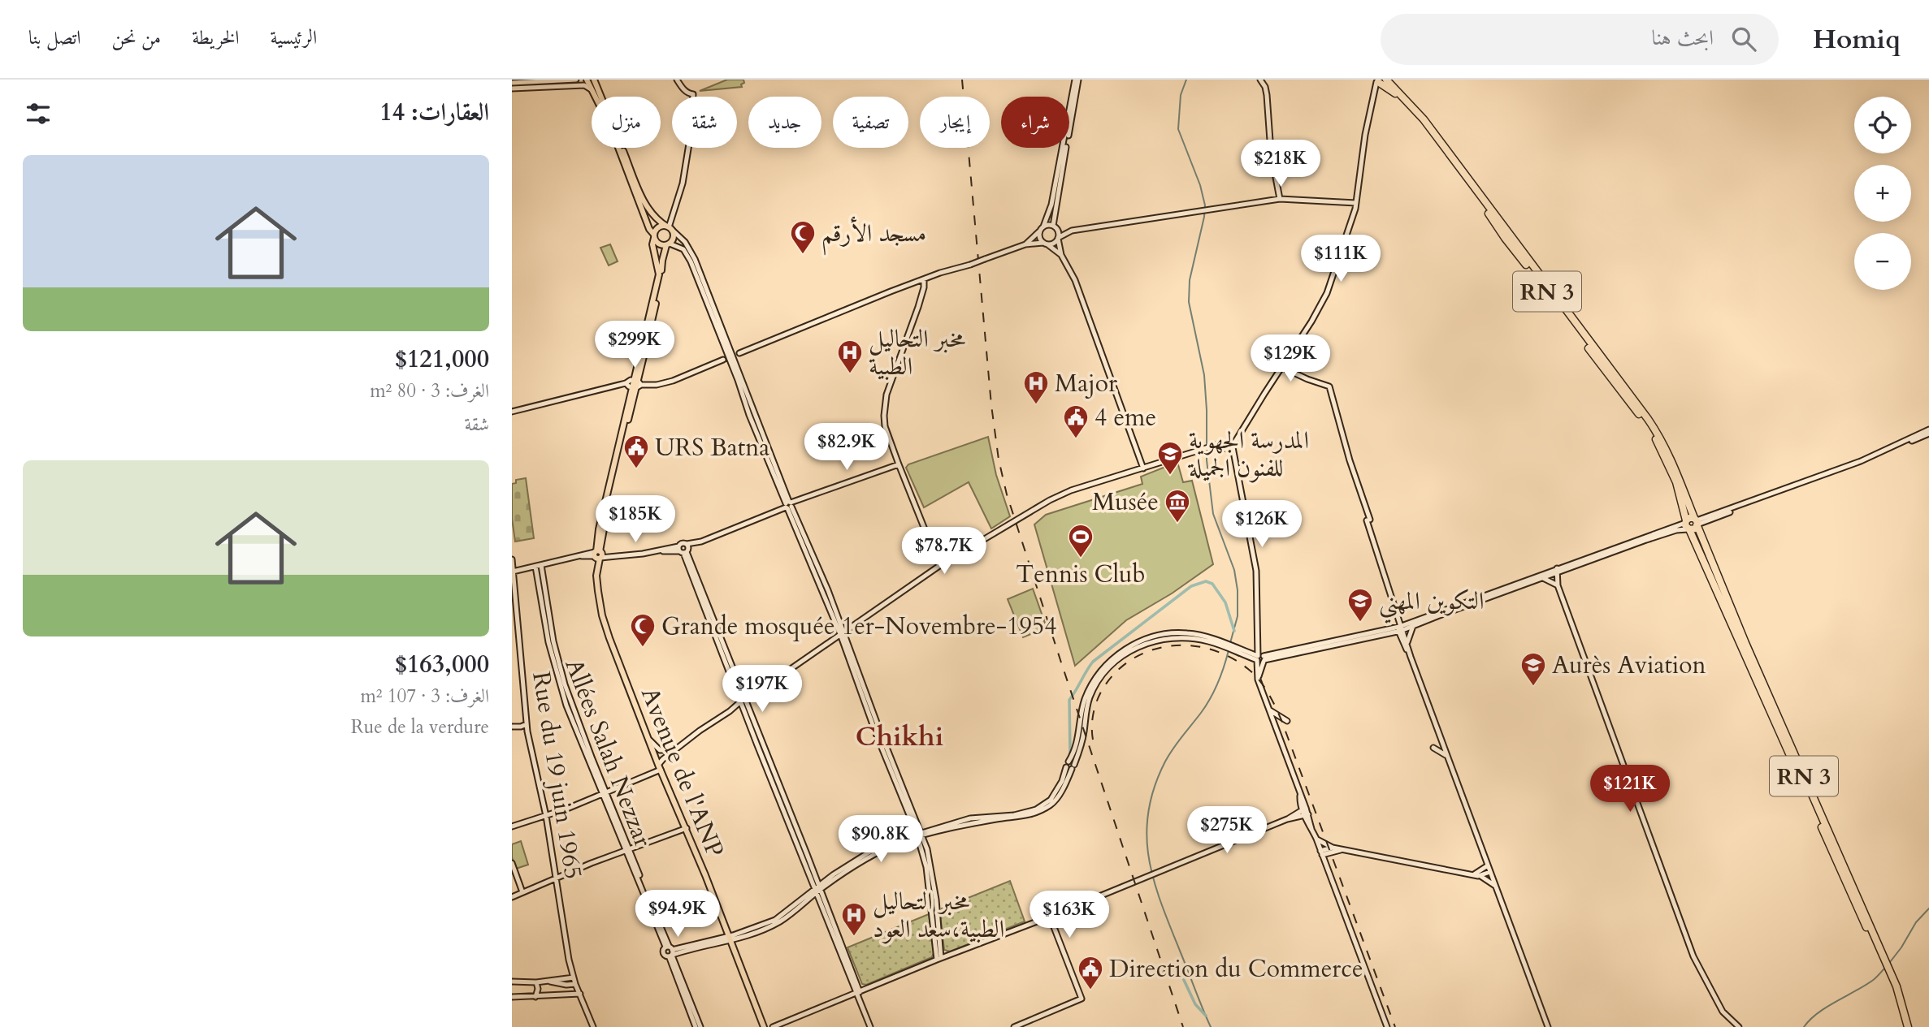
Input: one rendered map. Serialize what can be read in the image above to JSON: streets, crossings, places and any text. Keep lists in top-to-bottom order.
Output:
{
  "streets": {
    "highway": ["RN 3"],
    "main road": ["Avenue de l'ANP"],
    "street": ["Allées Salah Nezzar", "Rue du 19 juin 1965"]
  },
  "districts": ["Chikhi"],
  "places": {
    "mosque": ["مسجد الأرقم", "Grande mosquée 1er-Novembre-1954"],
    "hospital": ["مخبر التحاليل الطبية", "Major", "مخبر التحاليل الطبية،سعد العود"],
    "public building": ["4 eme", "URS Batna", "Direction du Commerce"],
    "school or university": ["المدرسة الجهوية للفنون الجميلة", "التكوين المهني", "Aurès Aviation"],
    "museum": ["Musée"],
    "sports": ["Tennis Club"]
  },
  "page": {
    "header": "Homiq",
    "search": "ابحث هنا",
    "nav": [
      "الرئيسية",
      "الخريطة",
      "من نحن",
      "اتصل بنا"
    ],
    "heading": "العقارات: 14",
    "map_buttons": ["+", "−"],
    "chip": [
      "شراء",
      "إيجار",
      "تصفية",
      "جديد",
      "شقة",
      "منزل"
    ],
    "price": [
      "$218K",
      "$111K",
      "$299K",
      "$129K",
      "$82.9K",
      "$185K",
      "$126K",
      "$78.7K",
      "$197K",
      "$121K",
      "$275K",
      "$90.8K",
      "$94.9K",
      "$163K"
    ],
    "list": [
      {
        "name": "$121,000",
        "note": "الغرف: 3 · 80 m² · شقة"
      },
      {
        "name": "$163,000",
        "note": "الغرف: 3 · 107 m² · Rue de la verdure"
      }
    ]
  }
}
